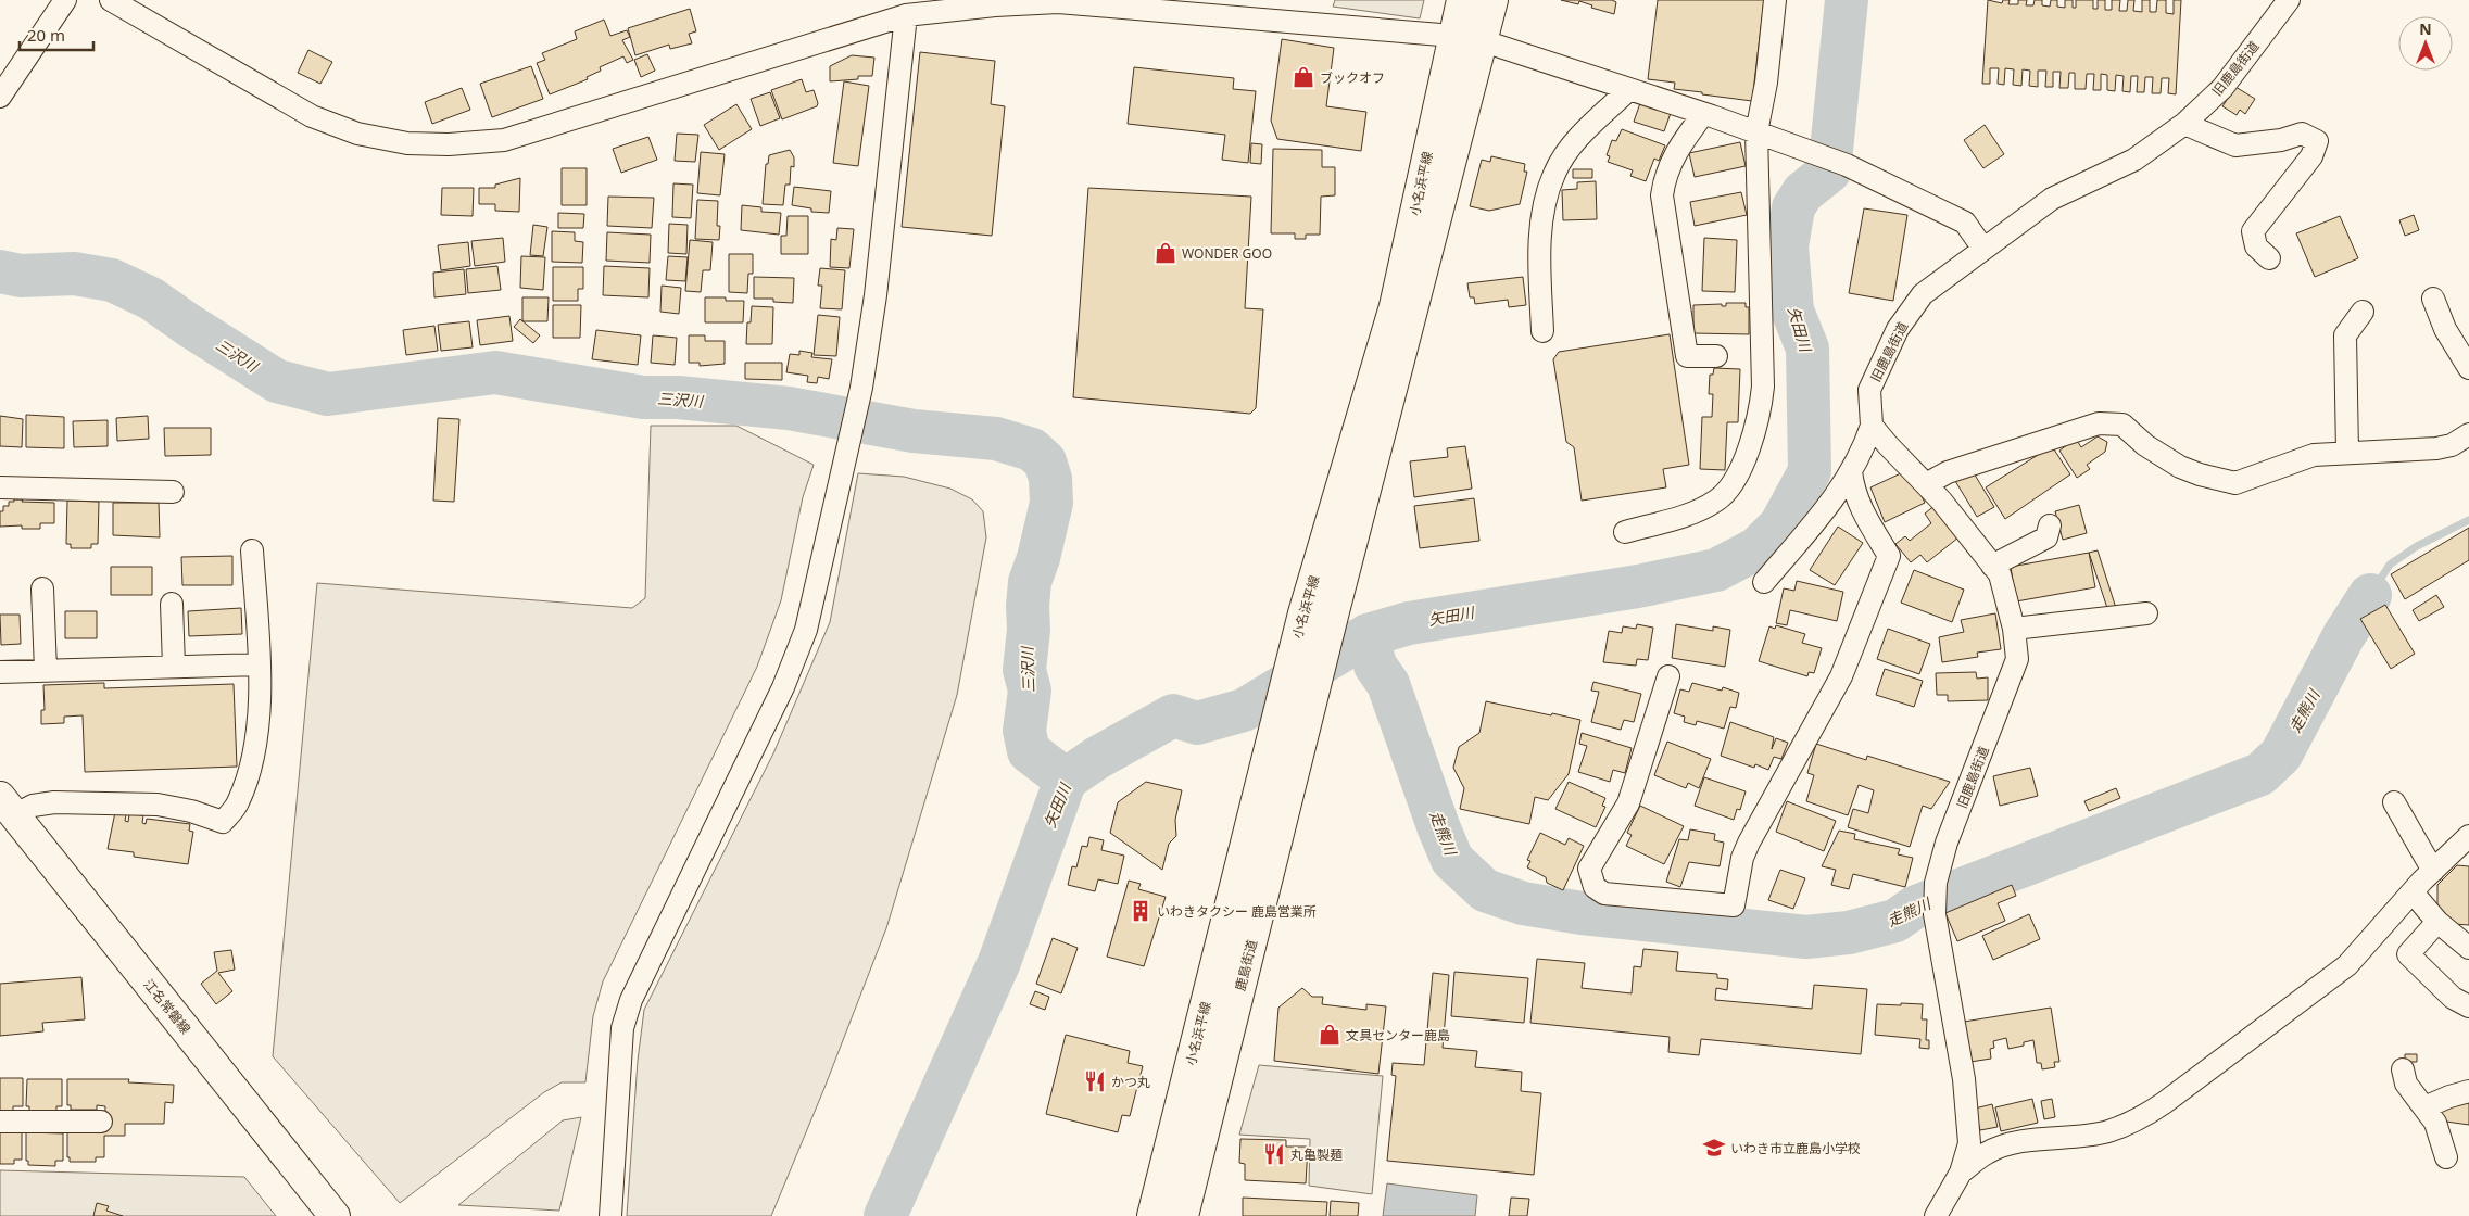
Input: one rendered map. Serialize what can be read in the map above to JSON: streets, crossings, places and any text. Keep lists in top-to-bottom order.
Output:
{
  "streets": {
    "main road": ["小名浜平線", "鹿島街道", "江名常磐線"],
    "street": ["旧鹿島街道"]
  },
  "crossings": [
    ["小名浜平線", "鹿島街道"]
  ],
  "water": ["矢田川", "三沢川", "走熊川"],
  "places": {
    "shop": ["ブックオフ", "WONDER GOO", "文具センター鹿島"],
    "building": ["いわきタクシー 鹿島営業所"],
    "restaurant": ["かつ丸", "丸亀製麺"],
    "school or university": ["いわき市立鹿島小学校"]
  },
  "scale_bar": "20 m",
  "north": "top"
}
